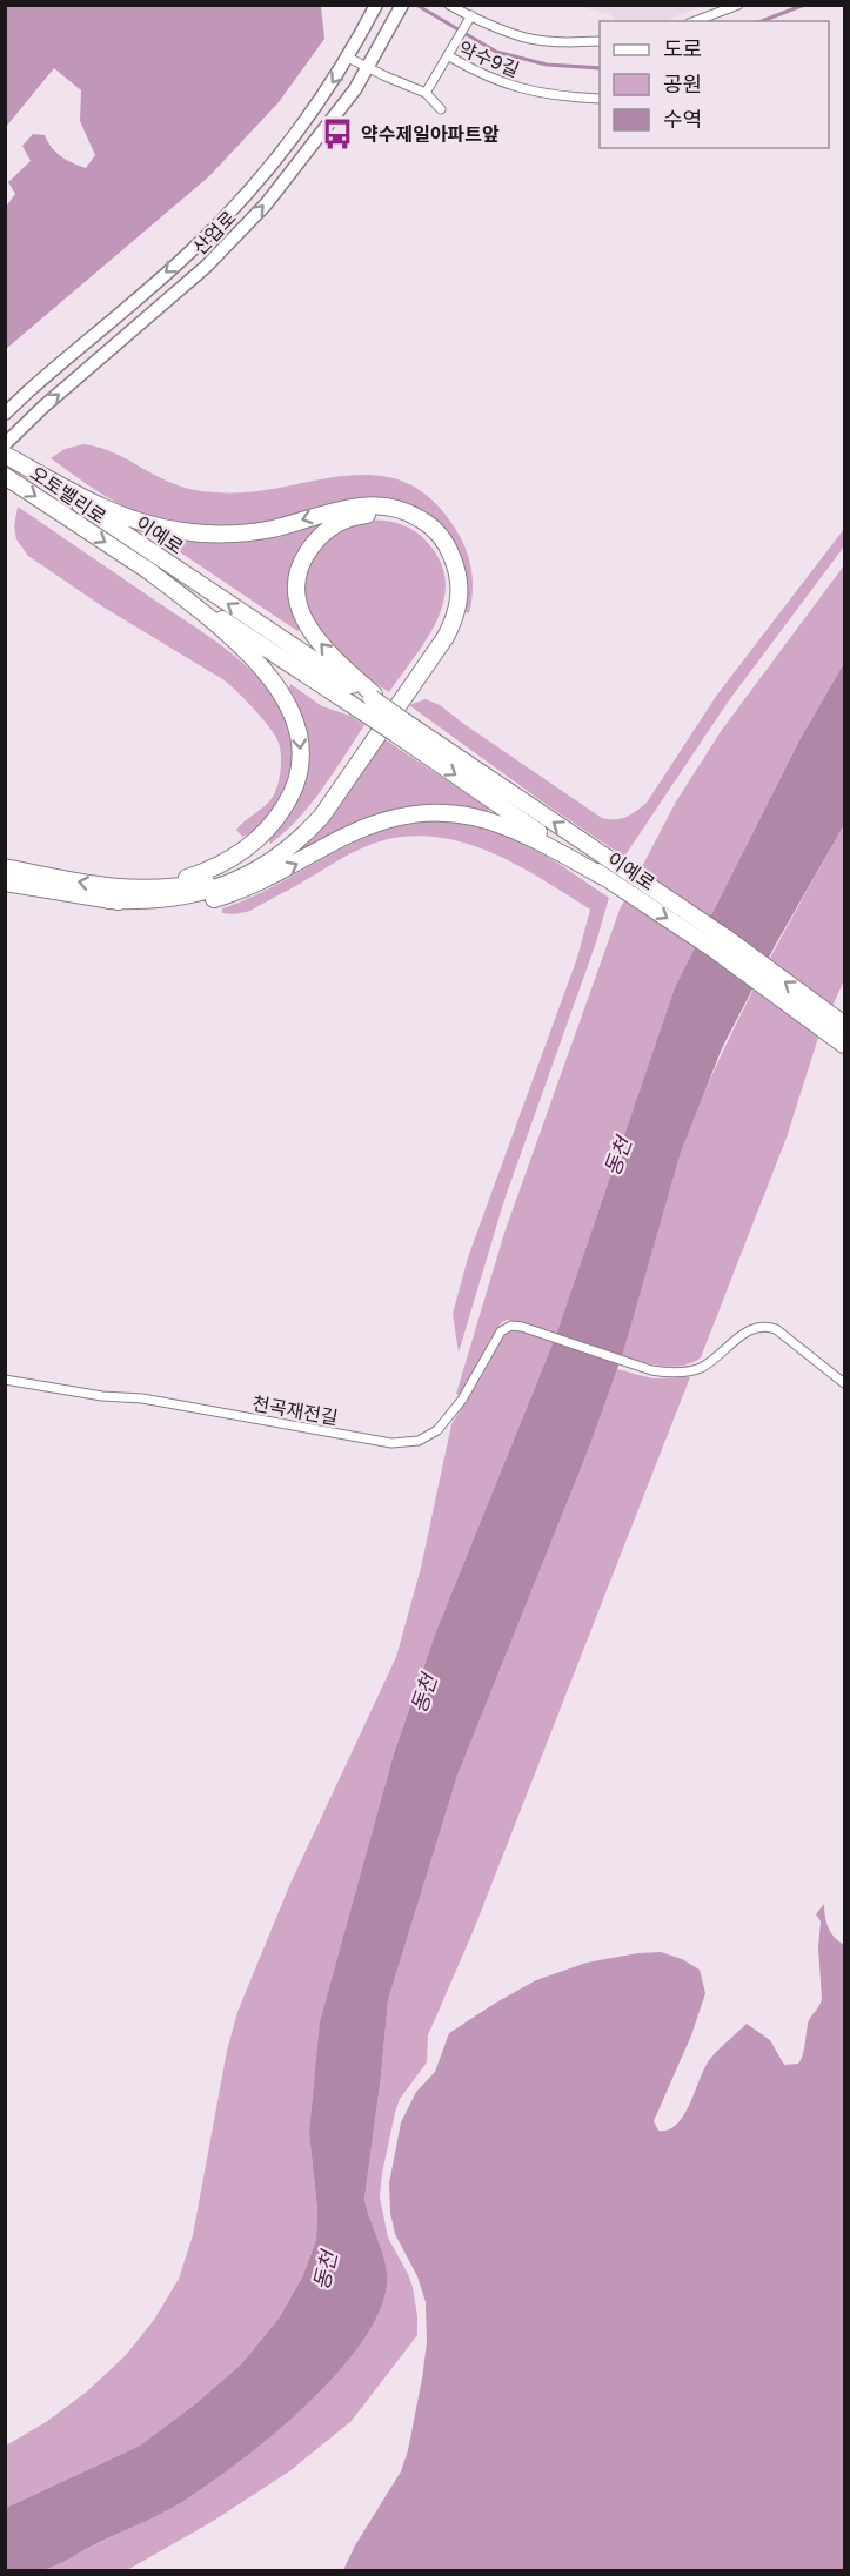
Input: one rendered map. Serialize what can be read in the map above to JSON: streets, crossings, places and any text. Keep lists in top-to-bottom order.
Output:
{
  "streets": {
    "highway": ["오토밸리로", "이예로"],
    "main road": ["산업로"],
    "street": ["약수9길", "천곡재전길"]
  },
  "crossings": [
    ["산업로", "오토밸리로"],
    ["오토밸리로", "이예로"]
  ],
  "water": ["동천"],
  "places": {
    "bus stop": ["약수제일아파트앞"]
  },
  "legend": ["도로", "공원", "수역"]
}
